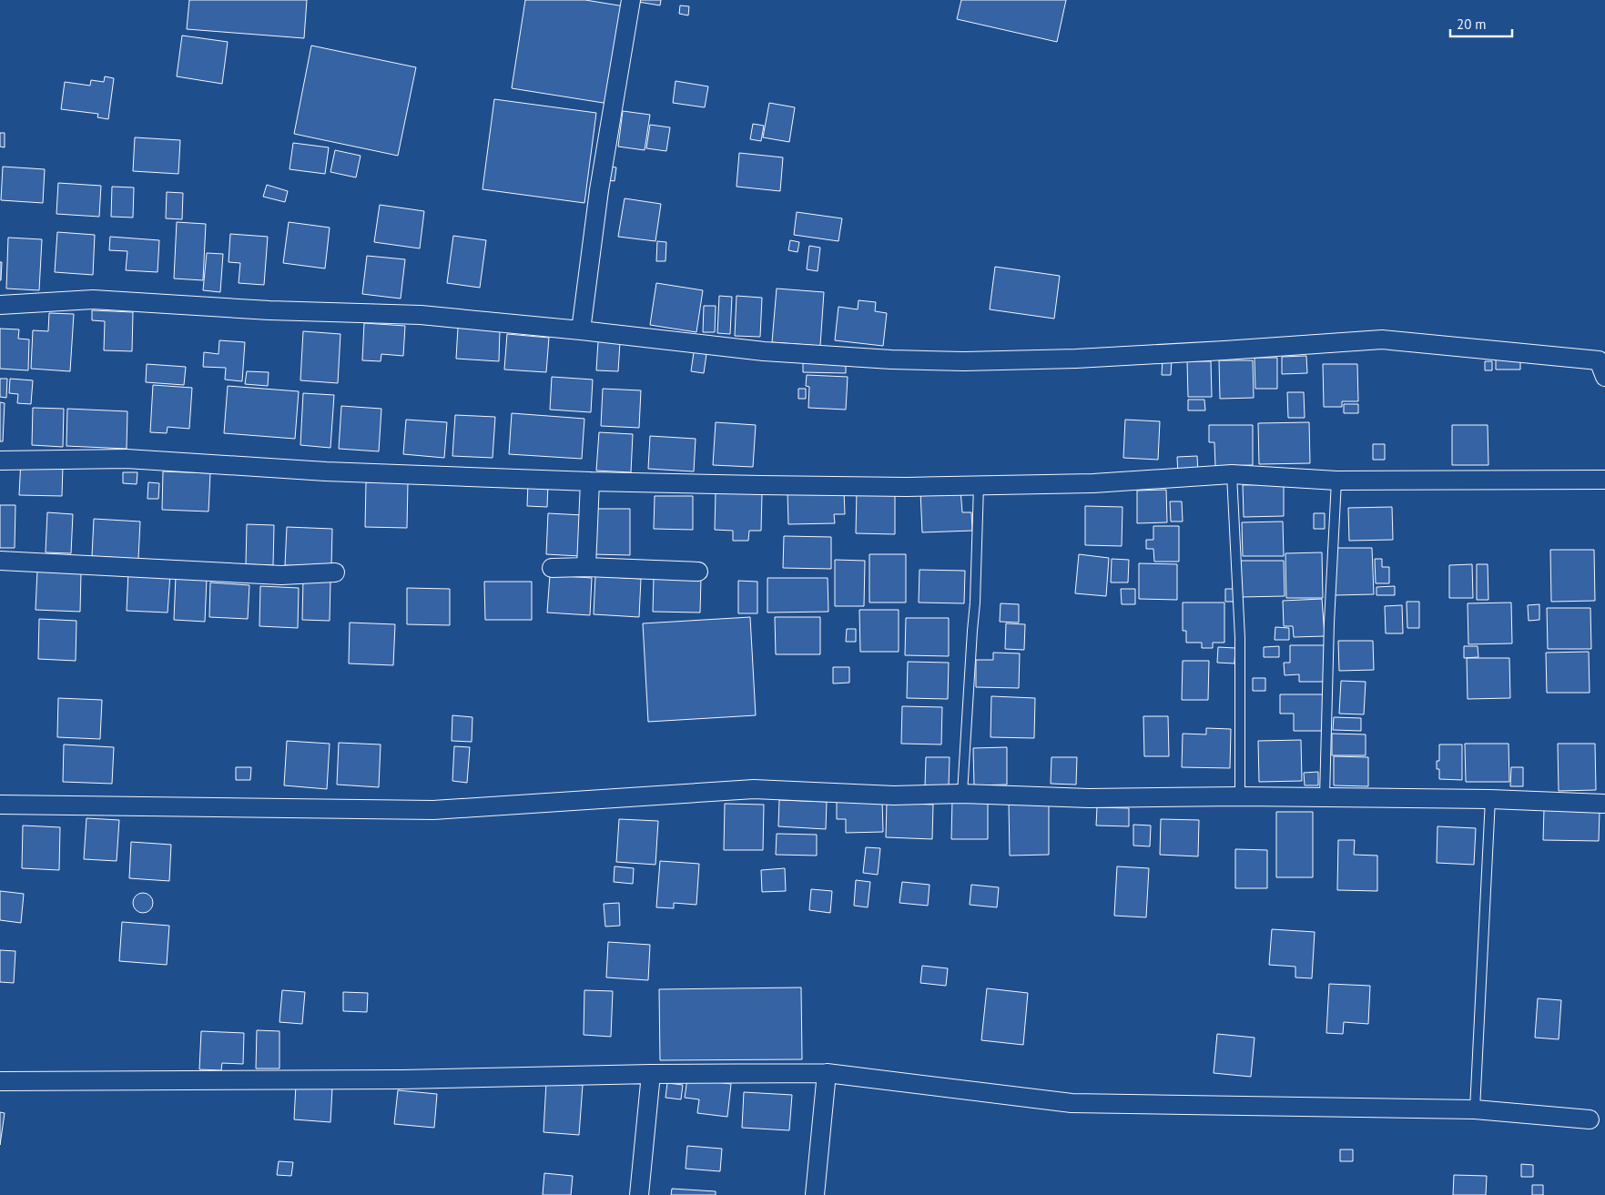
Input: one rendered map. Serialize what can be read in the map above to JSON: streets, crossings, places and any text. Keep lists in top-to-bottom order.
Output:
{
  "scale_bar": "20 m"
}
